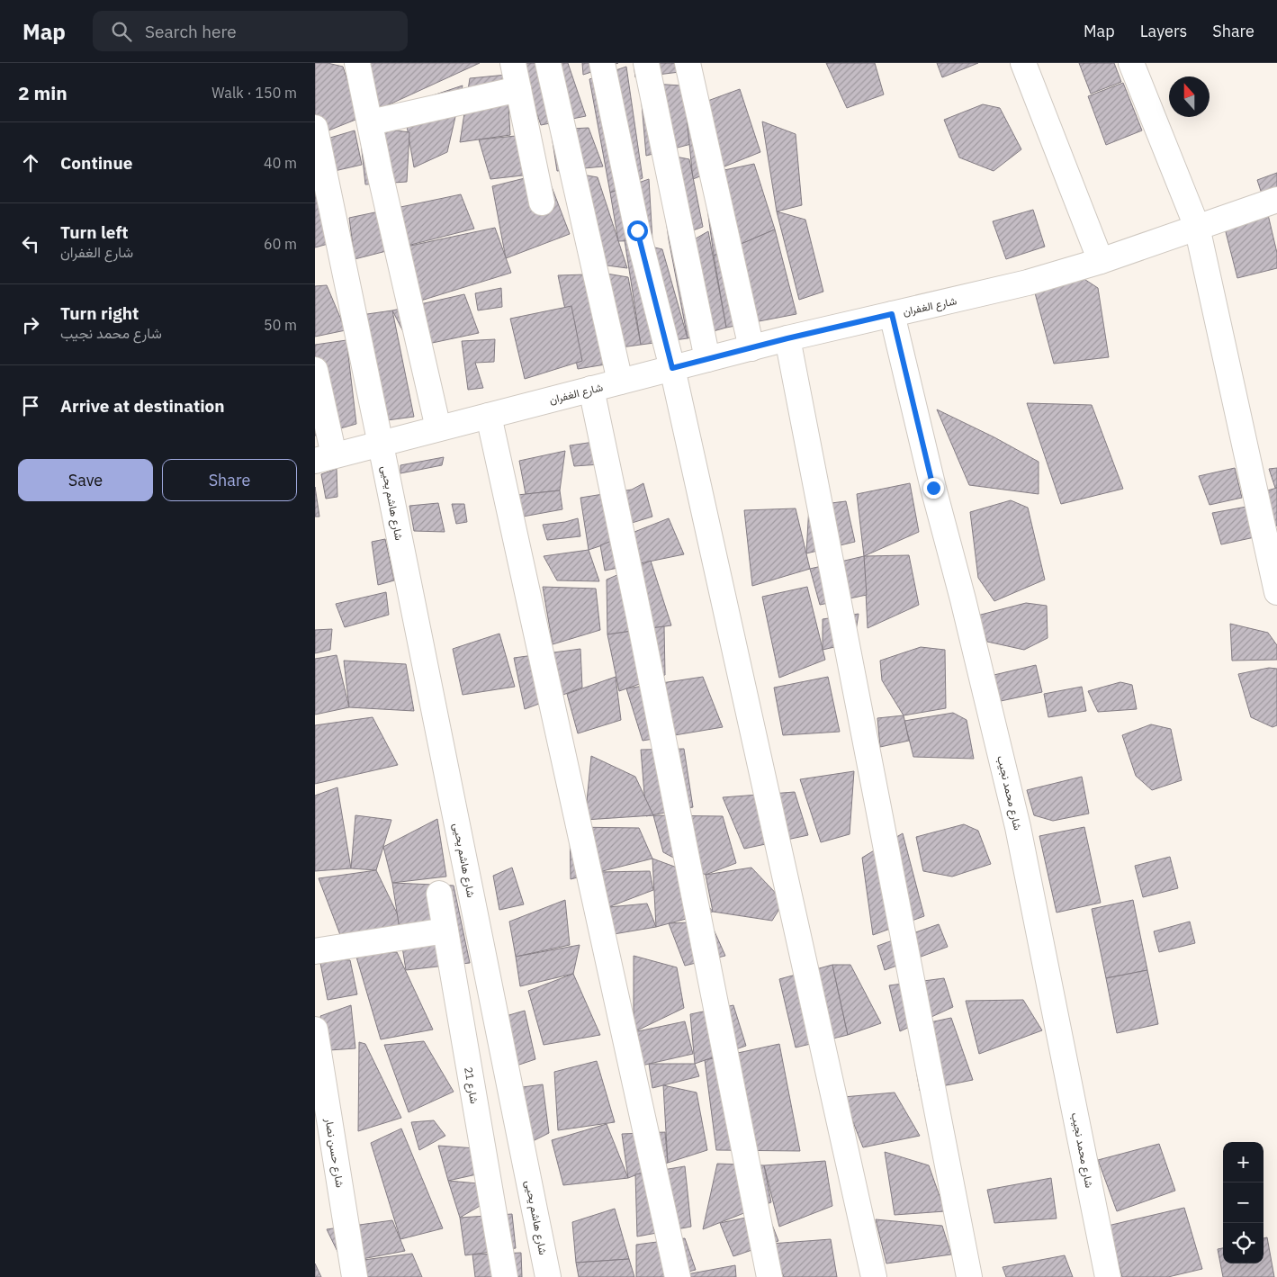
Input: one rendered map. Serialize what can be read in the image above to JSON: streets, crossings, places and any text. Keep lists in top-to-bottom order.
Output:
{
  "streets": {
    "street": [
      "شارع الغفران",
      "شارع هاشم يحيى",
      "شارع محمد نجيب",
      "شارع 21",
      "شارع حسن نصار"
    ]
  },
  "crossings": [
    ["شارع الغفران", "شارع هاشم يحيى"],
    ["شارع الغفران", "شارع محمد نجيب"]
  ],
  "north": "top",
  "page": {
    "header": "Map",
    "search": "Search here",
    "nav": ["Map", "Layers", "Share"],
    "heading": ["2 min", "Walk · 150 m"],
    "list": [
      ["Continue", "40 m"],
      ["Turn left", "شارع الغفران", "60 m"],
      ["Turn right", "شارع محمد نجيب", "50 m"],
      "Arrive at destination"
    ],
    "buttons": ["Save", "Share"],
    "map_buttons": ["+", "−"]
  }
}
